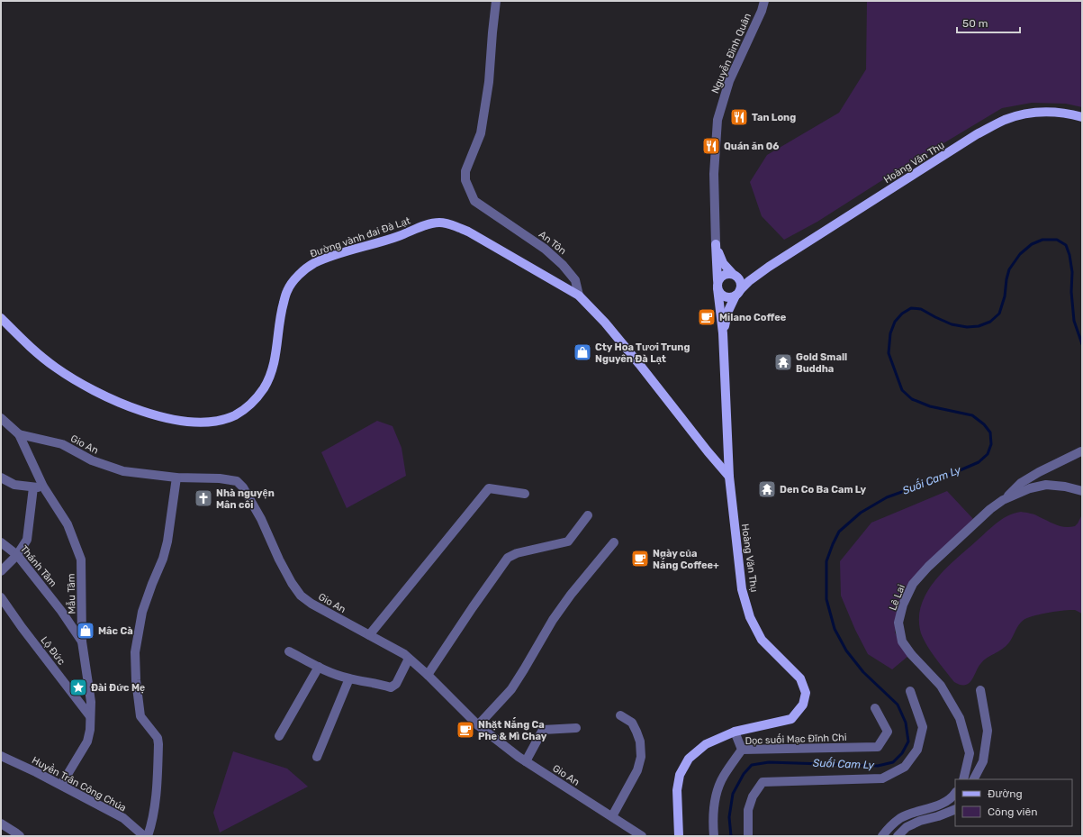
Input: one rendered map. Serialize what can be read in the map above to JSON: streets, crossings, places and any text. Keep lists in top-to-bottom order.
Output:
{
  "streets": {
    "main road": ["Hoàng Văn Thụ", "Đường vành đai Đà Lạt", "An Tôn"],
    "street": [
      "Nguyễn Đình Quân",
      "Gio An",
      "Thánh Tâm",
      "Mẫu Tâm",
      "Lê Lai",
      "Lộ Đức",
      "Dọc suối Mạc Đĩnh Chi",
      "Huyền Trân Công Chúa"
    ]
  },
  "crossings": [
    ["Nguyễn Đình Quân", "Hoàng Văn Thụ"],
    ["Hoàng Văn Thụ", "An Tôn"],
    ["Đường vành đai Đà Lạt", "An Tôn"],
    ["Gio An", "Mẫu Tâm"],
    ["Thánh Tâm", "Mẫu Tâm"],
    ["Mẫu Tâm", "Lộ Đức"],
    ["Mẫu Tâm", "Huyền Trân Công Chúa"]
  ],
  "water": ["Suối Cam Ly"],
  "places": {
    "restaurant": ["Tan Long", "Quán ăn 06"],
    "cafe": ["Milano Coffee", "Ngày của Nắng Coffee+", "Nhặt Nắng Ca Phe & Mì Chay"],
    "shop": ["Cty Hoa Tươi Trung Nguyên Đà Lạt", "Mâc Cà"],
    "temple": ["Gold Small Buddha", "Den Co Ba Cam Ly"],
    "church": ["Nhà nguyện Mân côi"],
    "place": ["Đài Đức Mẹ"]
  },
  "legend": ["Đường", "Công viên"],
  "scale_bar": "50 m"
}
